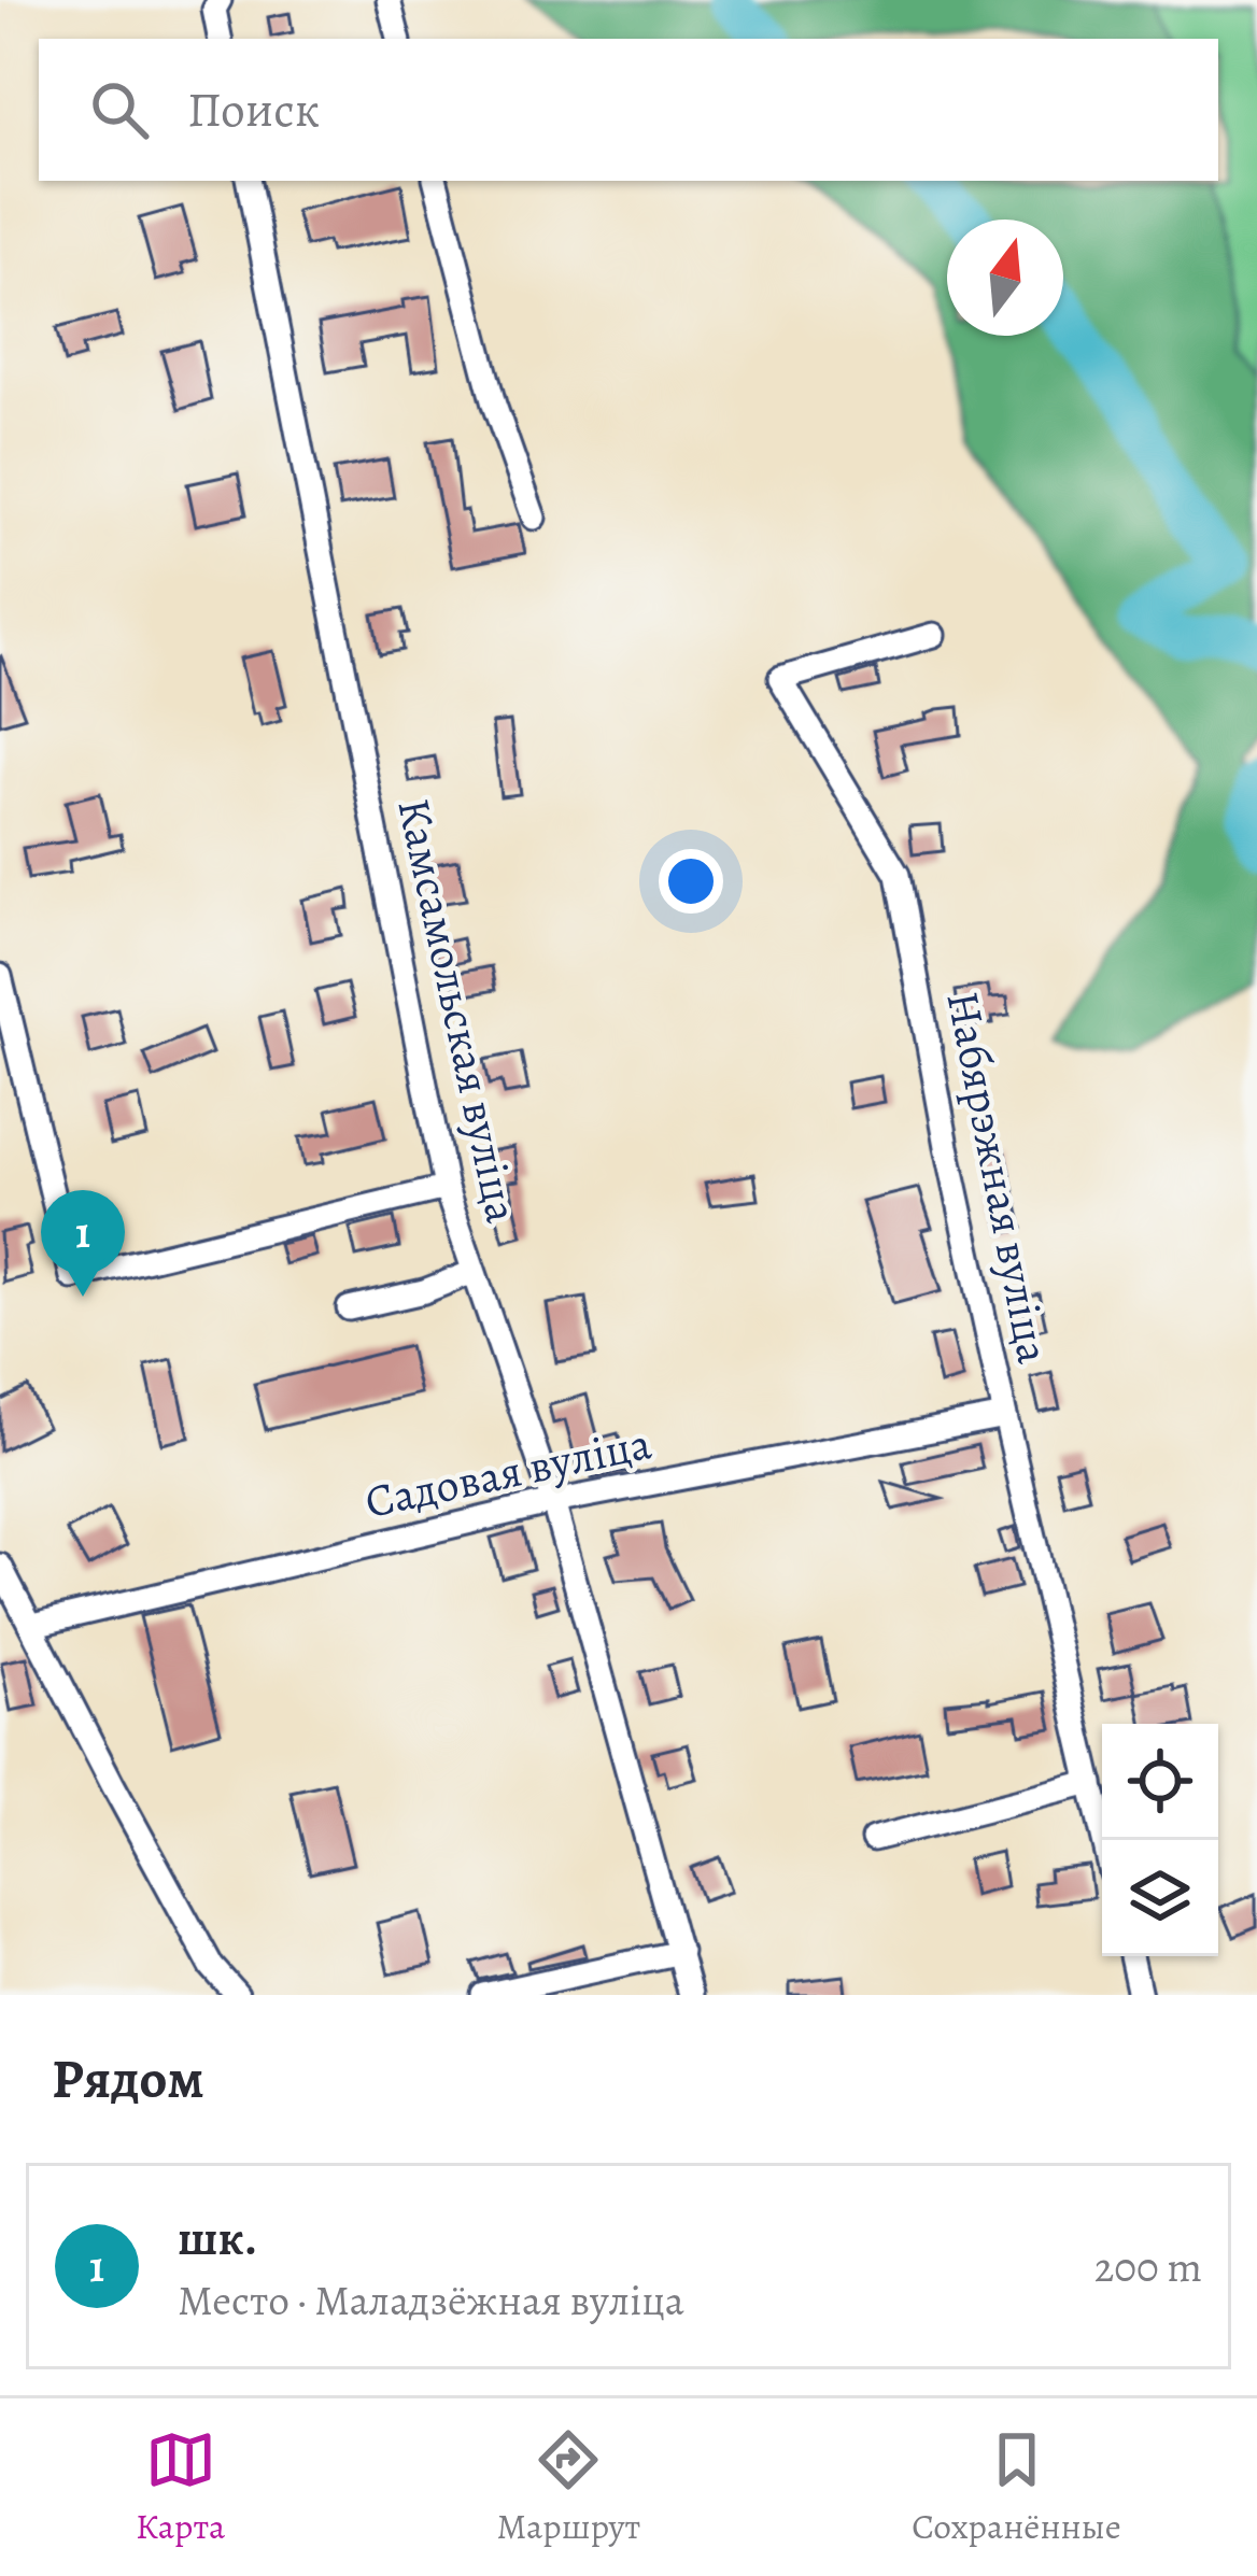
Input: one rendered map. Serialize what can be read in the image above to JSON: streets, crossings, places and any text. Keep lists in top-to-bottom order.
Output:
{
  "streets": {
    "street": ["Камсамольская вуліца", "Набярэжная вуліца", "Садовая вуліца"]
  },
  "crossings": [
    ["Камсамольская вуліца", "Садовая вуліца"],
    ["Набярэжная вуліца", "Садовая вуліца"]
  ],
  "north": "top",
  "page": {
    "search": "Поиск",
    "pins": "1",
    "heading": "Рядом",
    "list": [
      {
        "mark": "1",
        "name": "шк.",
        "note": "Место · Маладзёжная вуліца",
        "value": "200 m"
      }
    ],
    "nav": ["Карта", "Маршрут", "Сохранённые"]
  }
}
